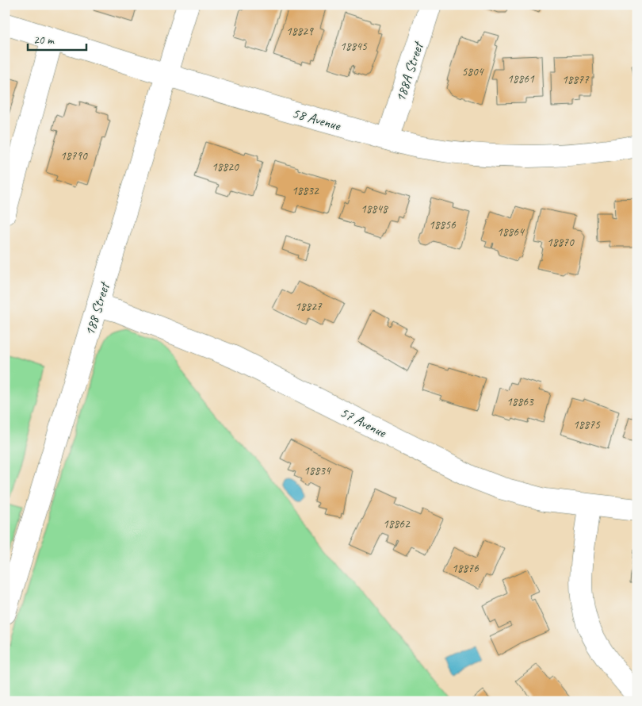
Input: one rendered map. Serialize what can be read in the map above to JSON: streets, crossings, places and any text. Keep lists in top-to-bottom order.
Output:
{
  "streets": {
    "street": [
      "188A Street",
      "58 Avenue",
      "188 Street",
      "57 Avenue"
    ]
  },
  "crossings": [
    ["188A Street", "58 Avenue"],
    ["58 Avenue", "188 Street"],
    ["188 Street", "57 Avenue"]
  ],
  "house_numbers": [
    "18829",
    "18845",
    "5804",
    "18861",
    "18877",
    "18790",
    "18820",
    "18832",
    "18848",
    "18856",
    "18864",
    "18870",
    "18827",
    "18863",
    "18875",
    "18834",
    "18862",
    "18876"
  ],
  "scale_bar": "20 m"
}
